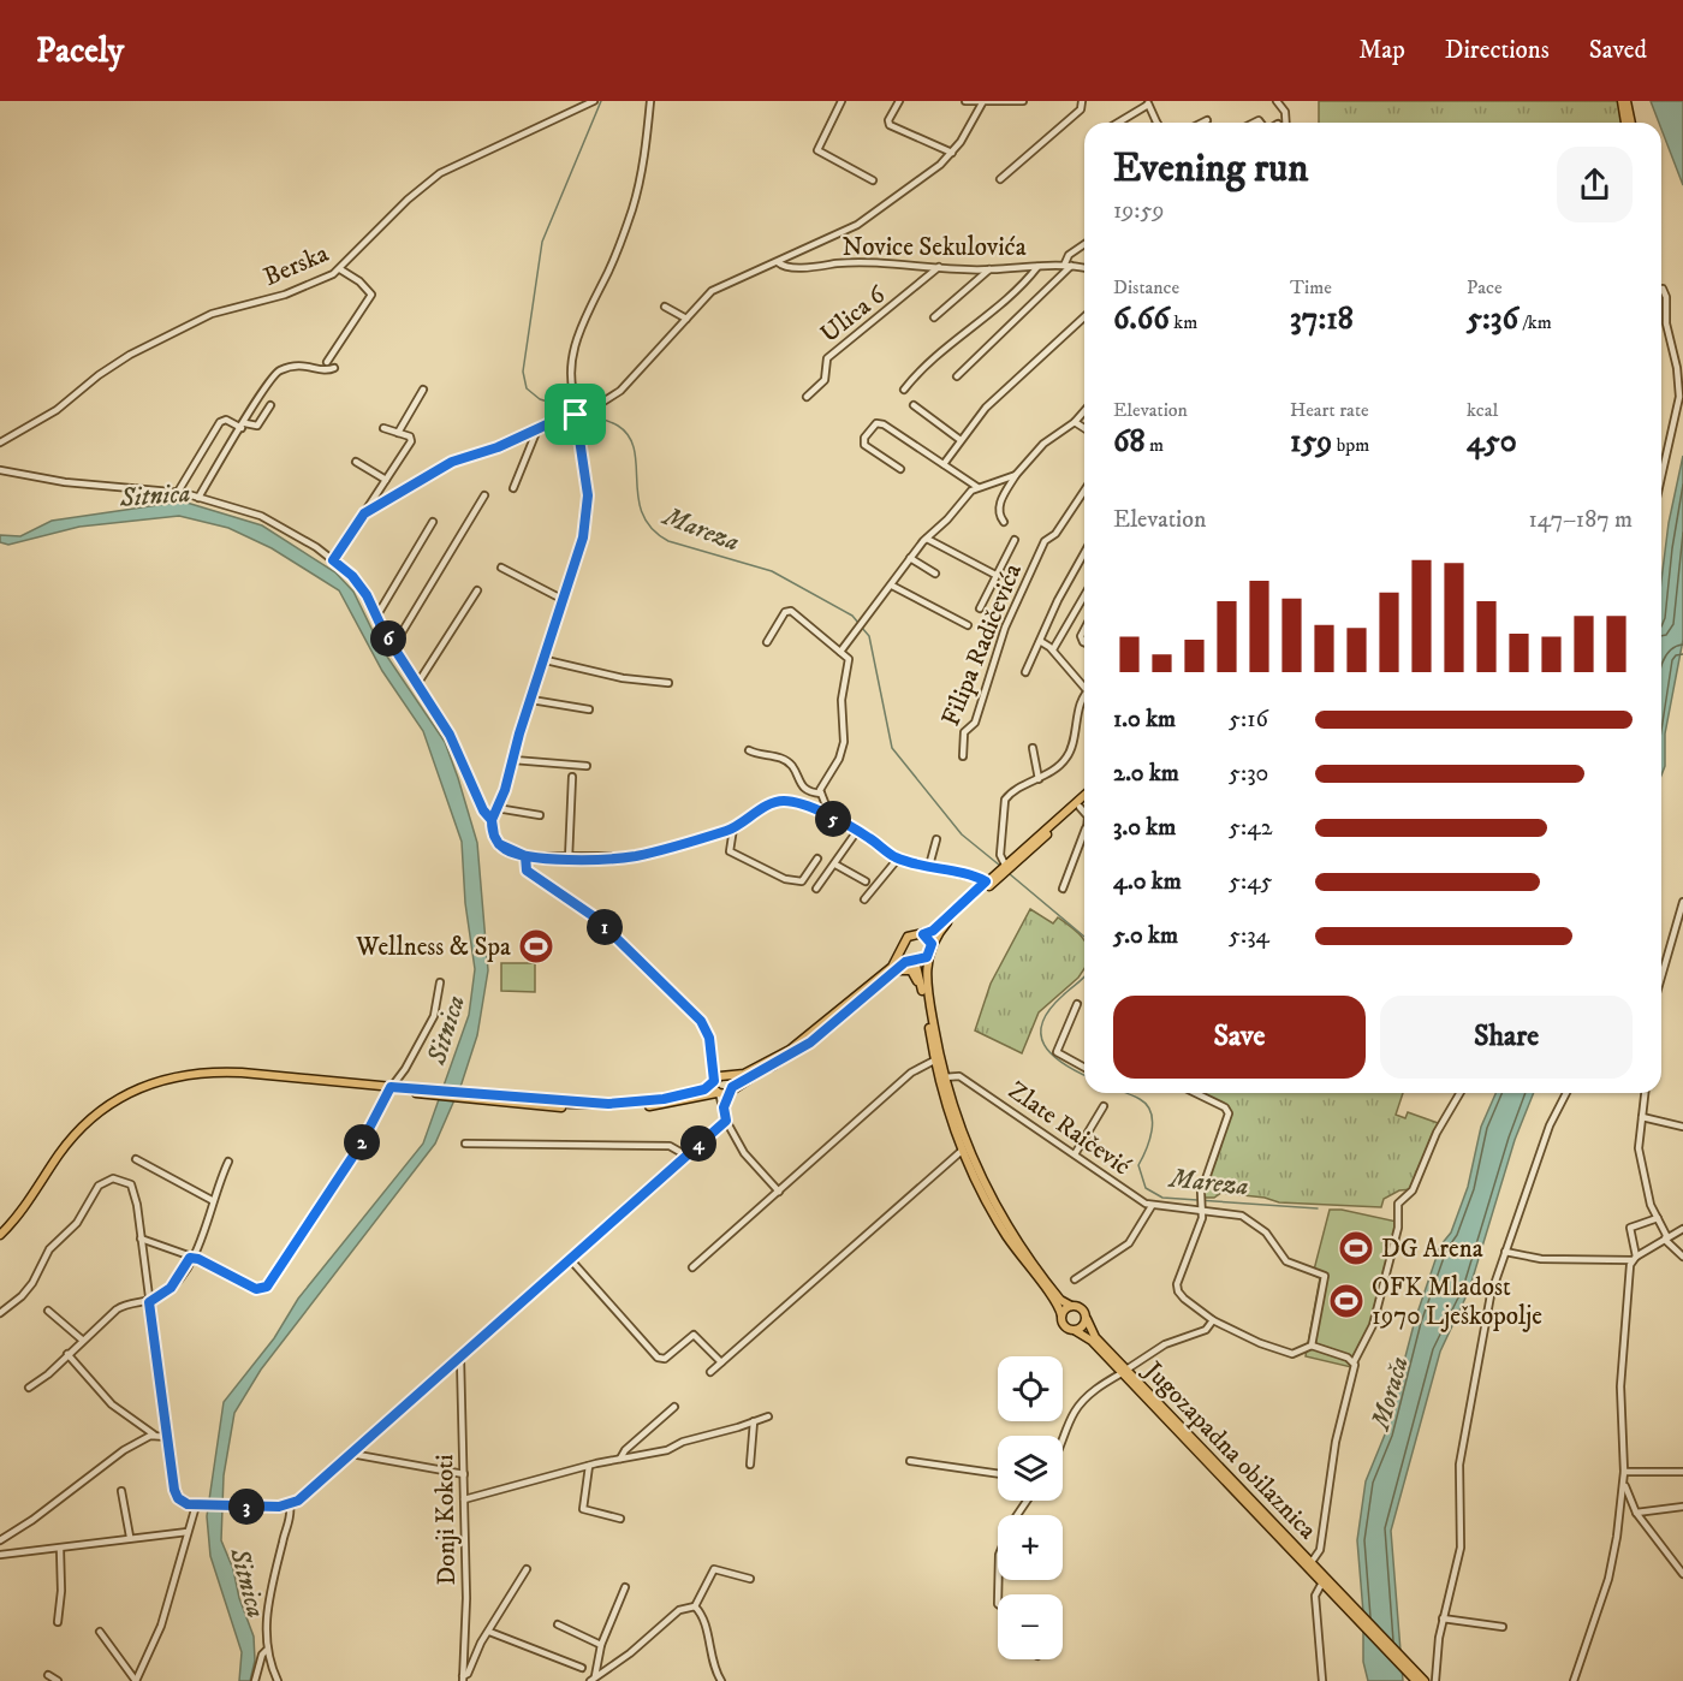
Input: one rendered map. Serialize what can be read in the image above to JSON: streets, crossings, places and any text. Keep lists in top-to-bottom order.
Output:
{
  "streets": {
    "main road": ["Jugozapadna obilaznica"],
    "street": [
      "Novice Sekulovića",
      "Berska",
      "Ulica 6",
      "Filipa Radičevića",
      "Zlate Raičević",
      "Donji Kokoti"
    ]
  },
  "crossings": [
    ["Novice Sekulovića", "Ulica 6"]
  ],
  "water": ["Sitnica", "Mareza", "Morača"],
  "places": {
    "sports": ["Wellness & Spa", "DG Arena", "OFK Mladost 1970 Lješkopolje"]
  },
  "page": {
    "header": "Pacely",
    "nav": ["Map", "Directions", "Saved"],
    "heading": ["Evening run", "19:59"],
    "stats": [
      ["Distance", "6.66 km"],
      ["Time", "37:18"],
      ["Pace", "5:36 /km"],
      ["Elevation", "68 m"],
      ["Heart rate", "159 bpm"],
      ["kcal", "450"]
    ],
    "chart": ["Elevation", "147–187 m"],
    "pins": [
      "6",
      "5",
      "1",
      "2",
      "4",
      "3"
    ],
    "list": [
      {
        "name": "1.0 km",
        "note": "5:16"
      },
      {
        "name": "2.0 km",
        "note": "5:30"
      },
      {
        "name": "3.0 km",
        "note": "5:42"
      },
      {
        "name": "4.0 km",
        "note": "5:45"
      },
      {
        "name": "5.0 km",
        "note": "5:34"
      }
    ],
    "buttons": ["Save", "Share"],
    "map_buttons": ["+", "−"]
  }
}
